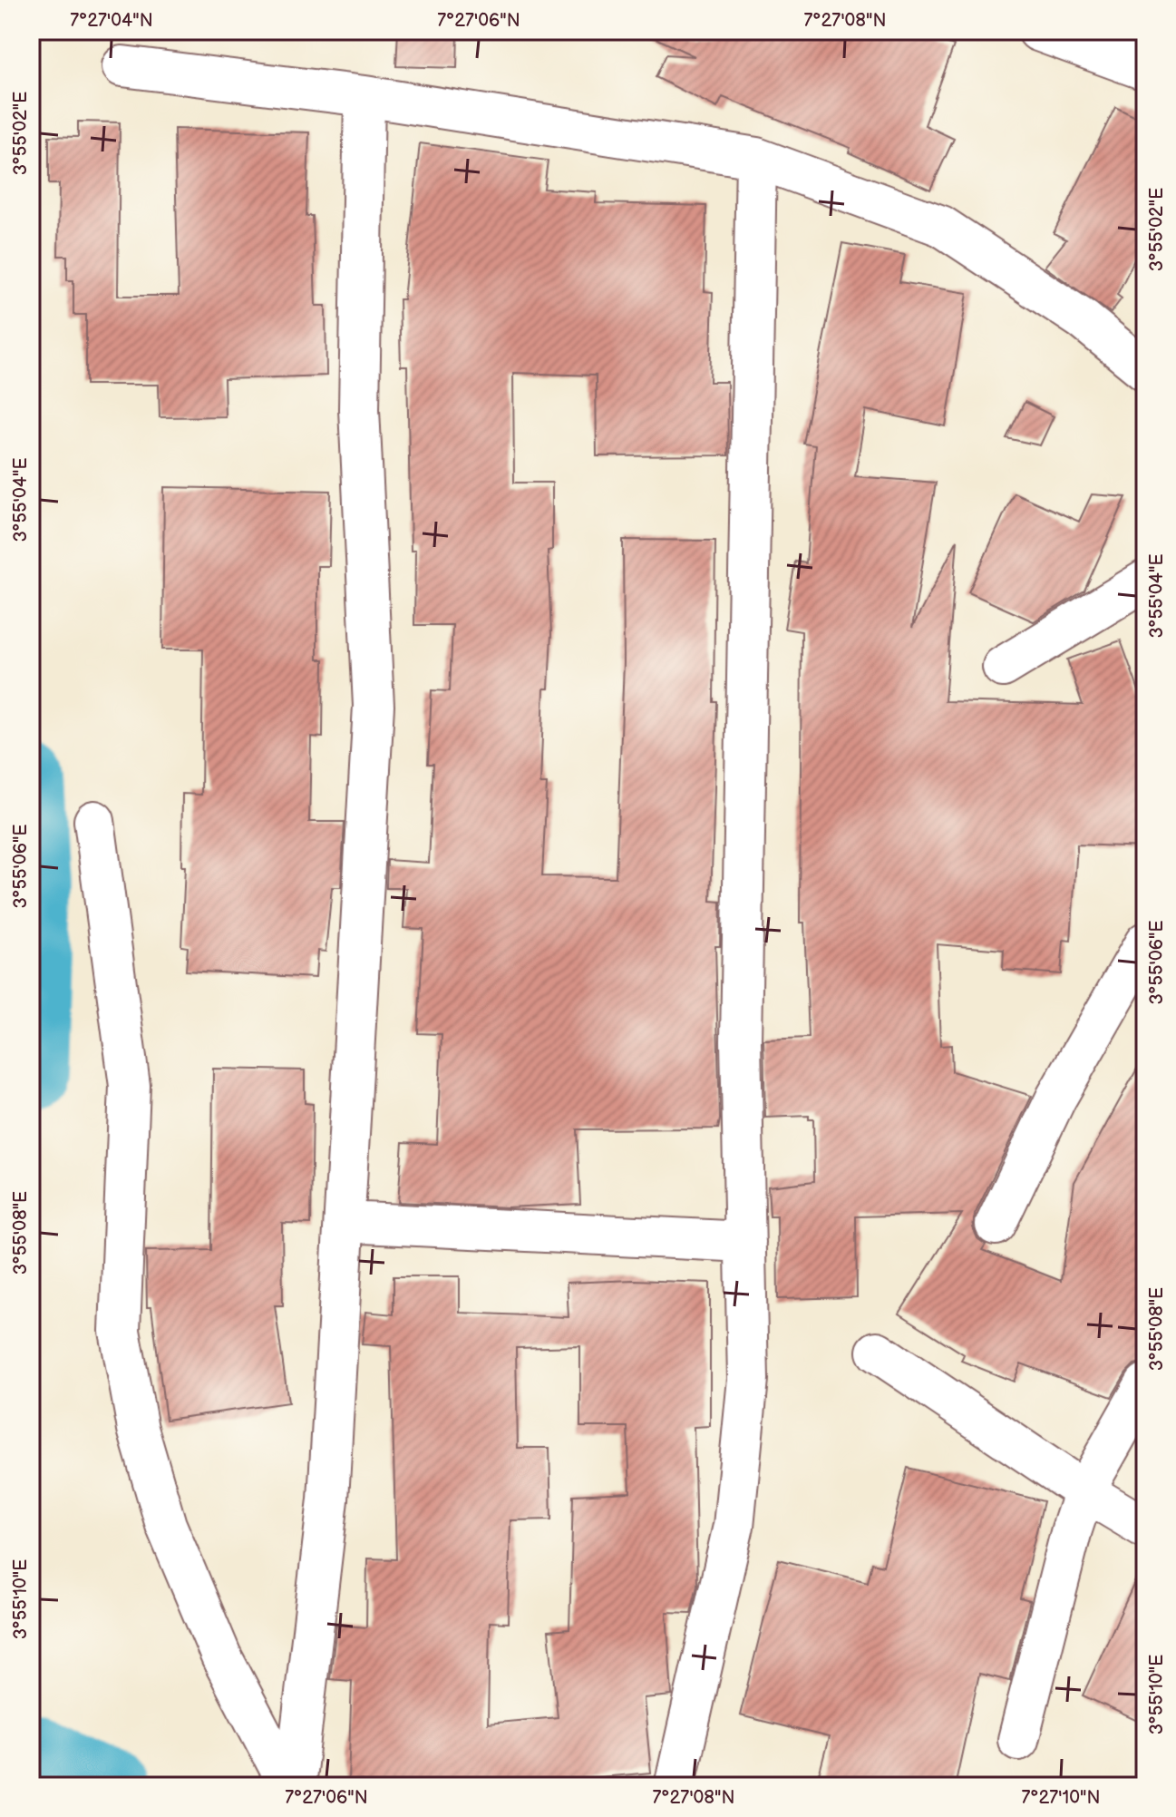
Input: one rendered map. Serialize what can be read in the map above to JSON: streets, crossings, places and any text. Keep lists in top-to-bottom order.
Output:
{
  "coordinates": [
    "7°27'04\"N",
    "7°27'06\"N",
    "7°27'08\"N",
    "3°55'02\"E",
    "3°55'04\"E",
    "3°55'06\"E",
    "3°55'08\"E",
    "3°55'10\"E",
    "7°27'10\"N"
  ]
}
